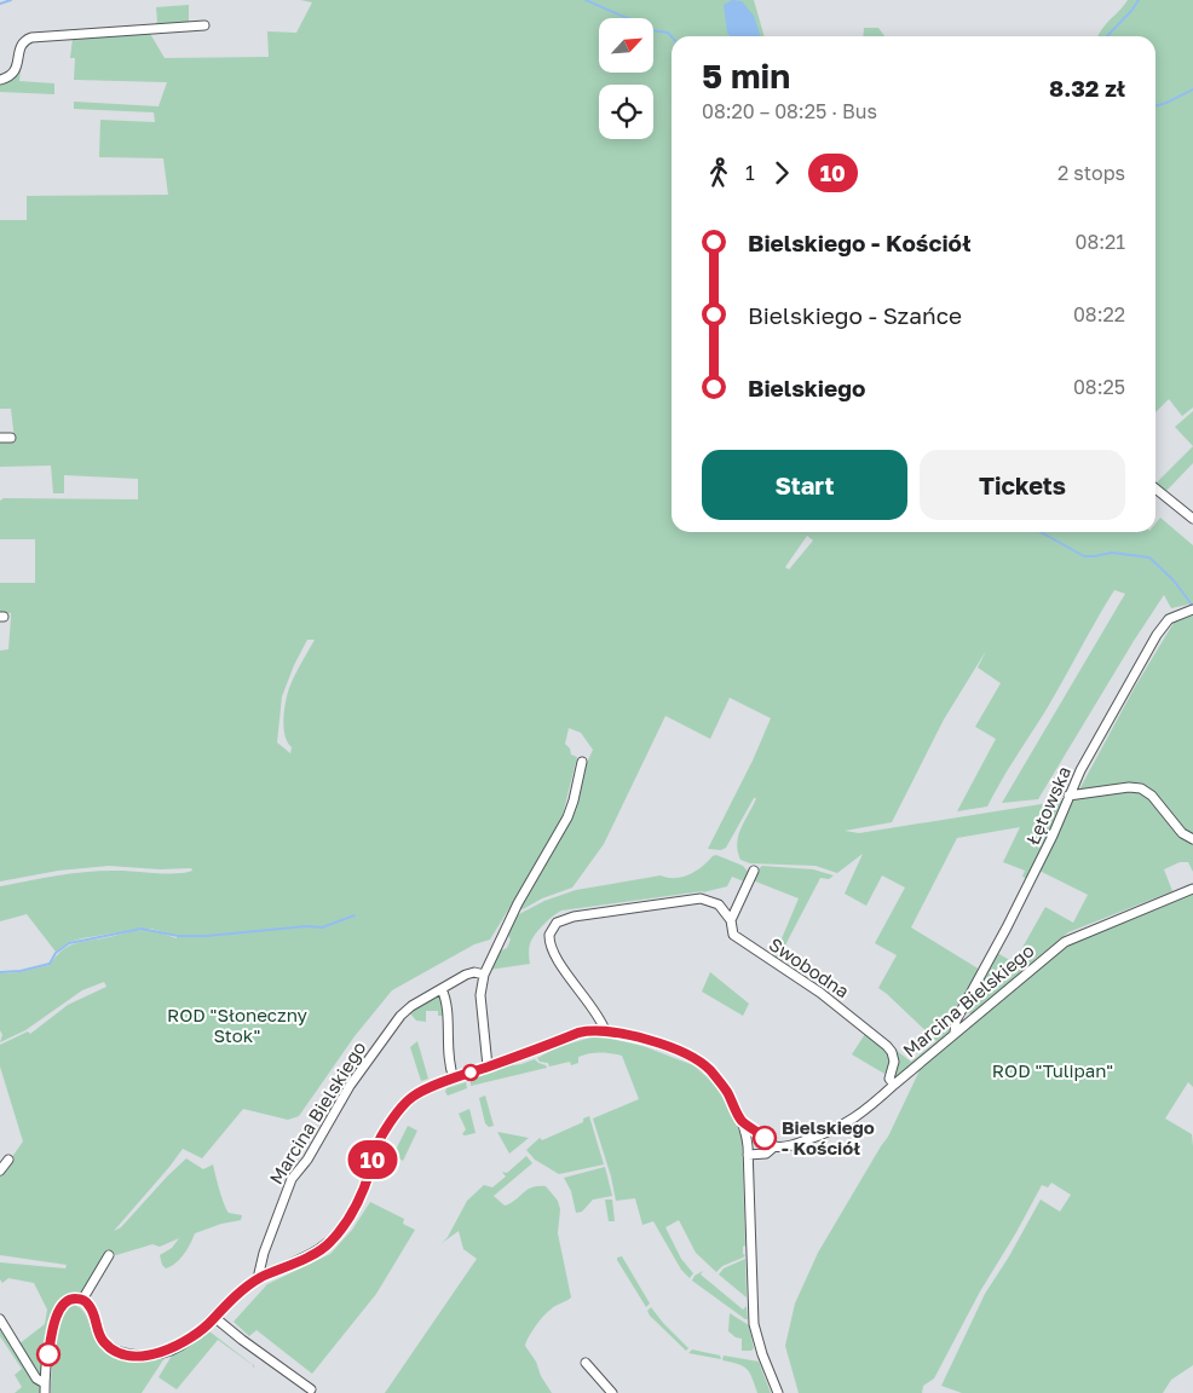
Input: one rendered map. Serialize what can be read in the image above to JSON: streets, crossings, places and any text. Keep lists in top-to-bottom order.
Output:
{
  "streets": {
    "street": ["Łętowska", "Swobodna", "Marcina Bielskiego"]
  },
  "crossings": [
    ["Łętowska", "Marcina Bielskiego"],
    ["Swobodna", "Marcina Bielskiego"]
  ],
  "parks": ["ROD \"Słoneczny Stok\"", "ROD \"Tulipan\""],
  "places": ["Bielskiego - Kościół"],
  "lines": ["bus line 10"],
  "north": "top right",
  "page": {
    "on_map": "10",
    "heading": ["5 min", "08:20 – 08:25 · Bus", "8.32 zł"],
    "legs": ["1", "10", "2 stops"],
    "list": [
      {
        "name": "Bielskiego - Kościół",
        "value": "08:21"
      },
      {
        "name": "Bielskiego - Szańce",
        "value": "08:22"
      },
      {
        "name": "Bielskiego",
        "value": "08:25"
      }
    ],
    "buttons": ["Start", "Tickets"]
  }
}
